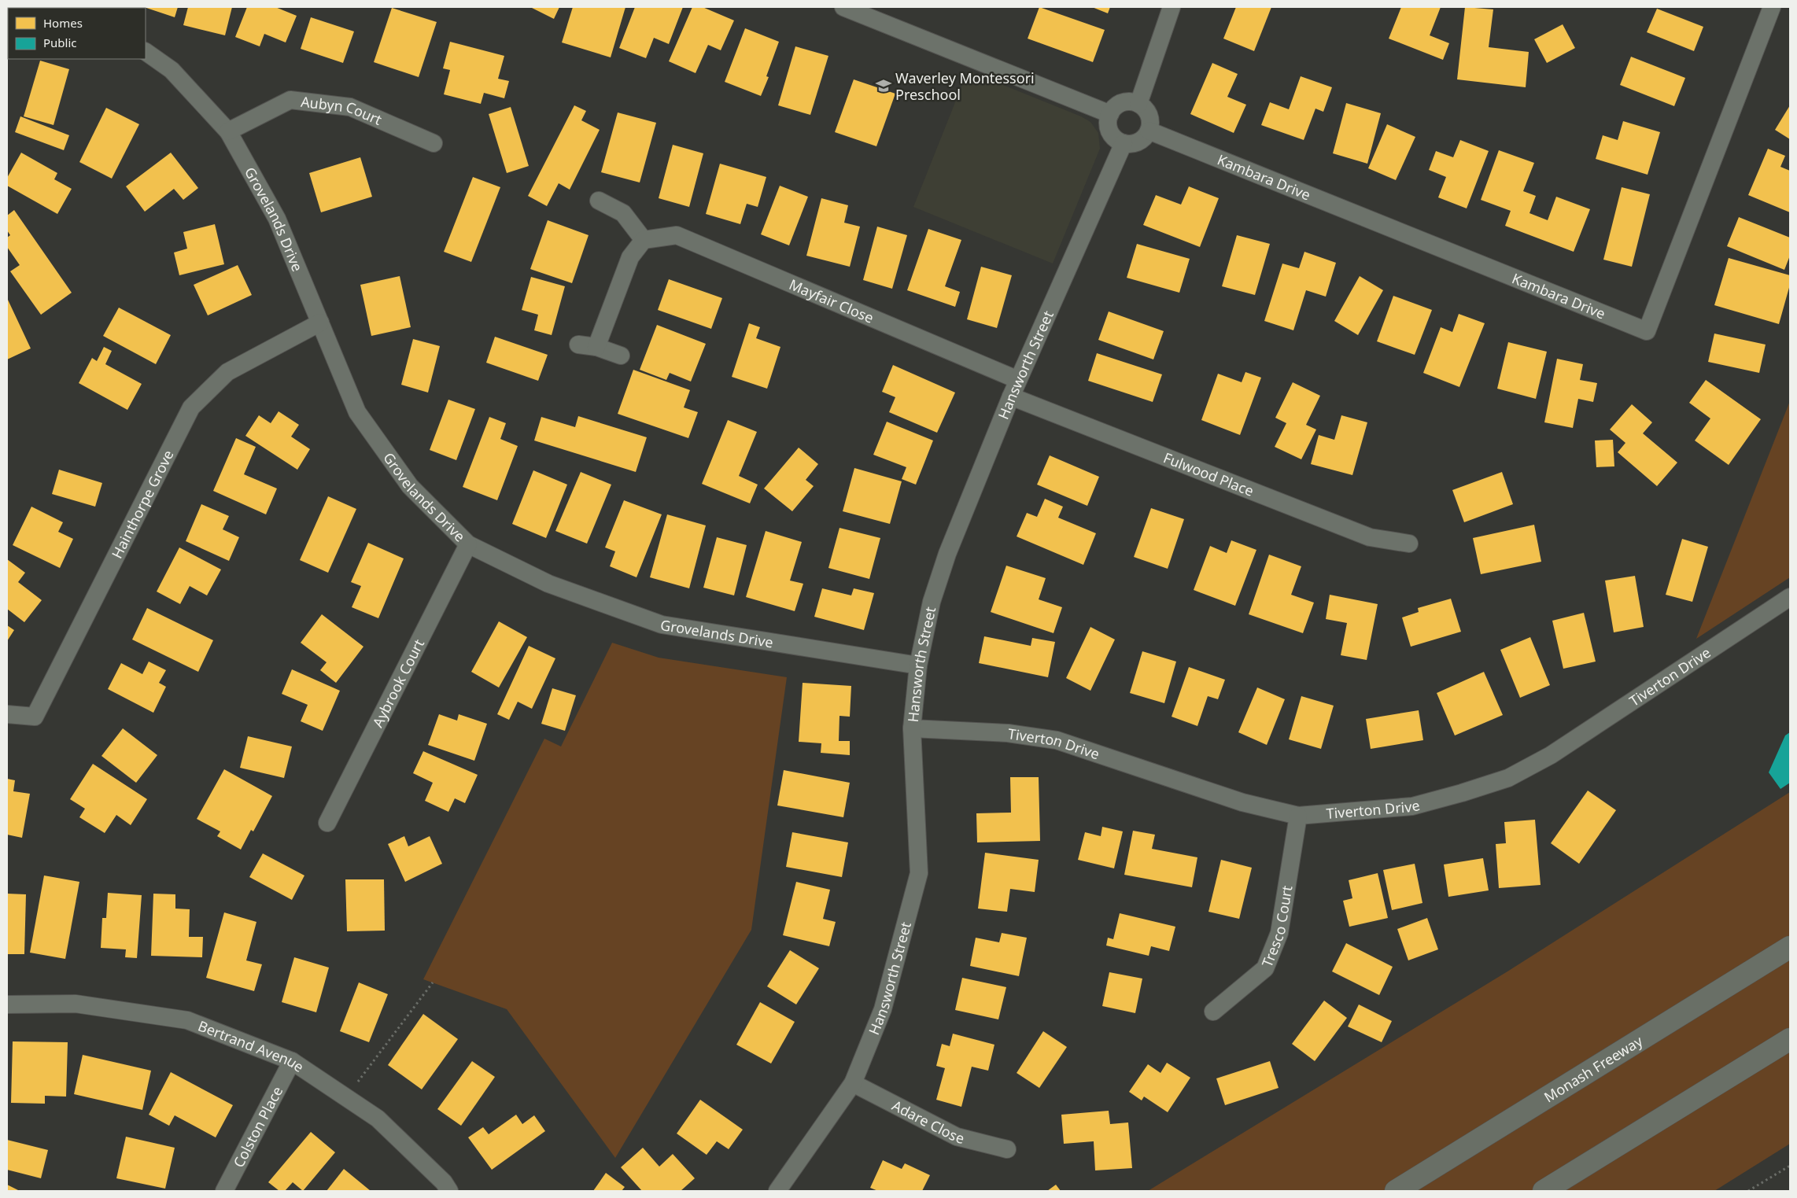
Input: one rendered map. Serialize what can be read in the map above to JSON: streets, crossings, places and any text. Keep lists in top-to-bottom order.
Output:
{
  "streets": {
    "highway": ["Monash Freeway"],
    "street": [
      "Aubyn Court",
      "Kambara Drive",
      "Grovelands Drive",
      "Mayfair Close",
      "Hansworth Street",
      "Fulwood Place",
      "Hainthorpe Grove",
      "Tiverton Drive",
      "Aybrook Court",
      "Tresco Court",
      "Bertrand Avenue",
      "Adare Close",
      "Colston Place"
    ]
  },
  "crossings": [
    ["Aubyn Court", "Grovelands Drive"],
    ["Kambara Drive", "Hansworth Street"],
    ["Grovelands Drive", "Hansworth Street"],
    ["Grovelands Drive", "Hainthorpe Grove"],
    ["Grovelands Drive", "Aybrook Court"],
    ["Mayfair Close", "Hansworth Street"],
    ["Hansworth Street", "Fulwood Place"],
    ["Hansworth Street", "Tiverton Drive"],
    ["Hansworth Street", "Adare Close"],
    ["Tiverton Drive", "Tresco Court"],
    ["Bertrand Avenue", "Colston Place"]
  ],
  "places": {
    "school or university": ["Waverley Montessori Preschool"]
  },
  "legend": ["Homes", "Public"]
}
